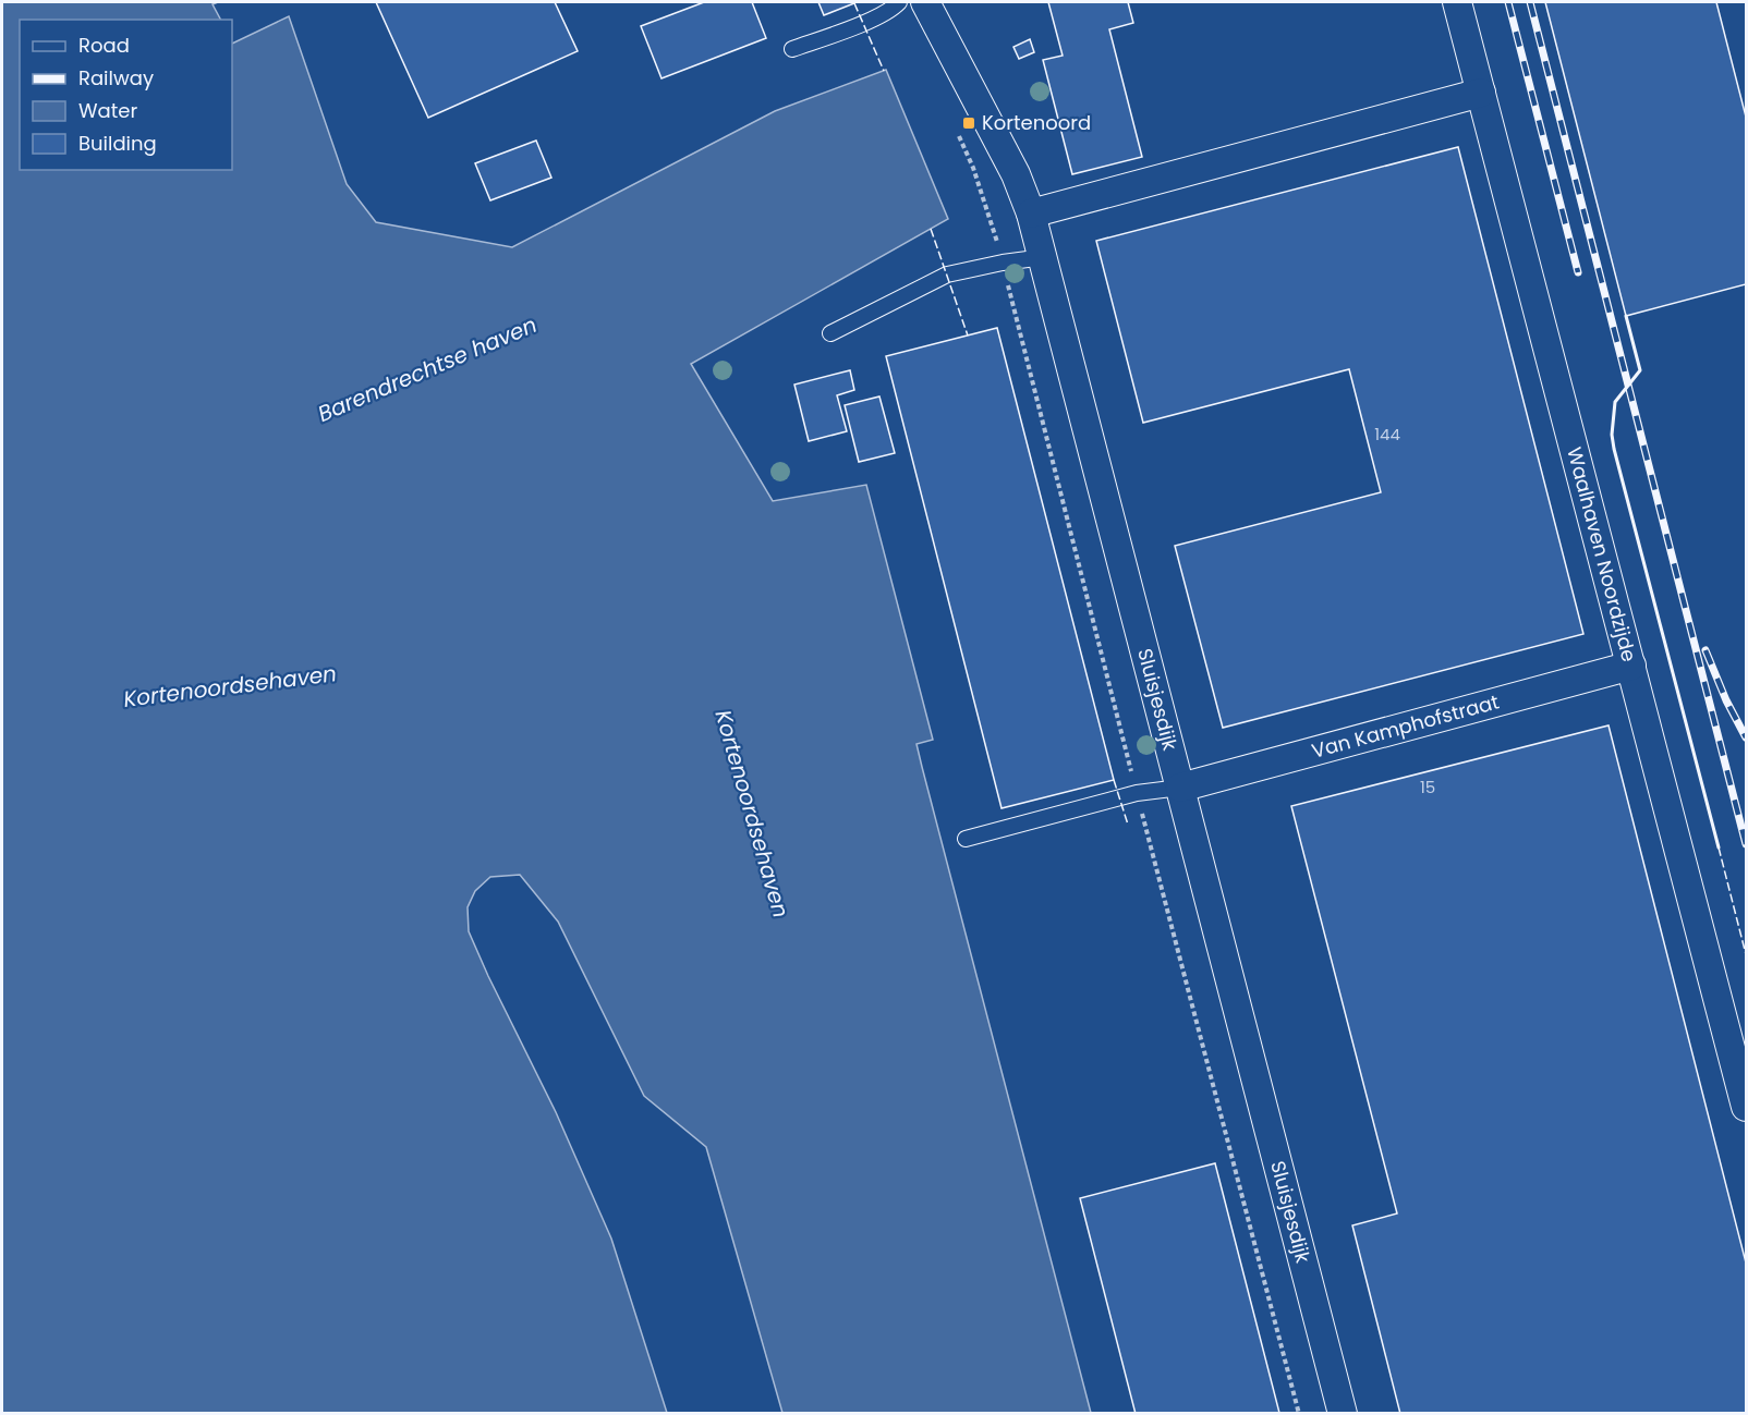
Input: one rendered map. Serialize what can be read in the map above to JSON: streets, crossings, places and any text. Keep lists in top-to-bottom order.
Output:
{
  "streets": {
    "street": ["Waalhaven Noordzijde", "Sluisjesdijk", "Van Kamphofstraat"]
  },
  "crossings": [
    ["Waalhaven Noordzijde", "Van Kamphofstraat"],
    ["Sluisjesdijk", "Van Kamphofstraat"]
  ],
  "water": ["Barendrechtse haven", "Kortenoordsehaven"],
  "places": {
    "transit": ["Kortenoord"]
  },
  "house_numbers": ["144", "15"],
  "legend": [
    "Road",
    "Railway",
    "Water",
    "Building"
  ]
}
